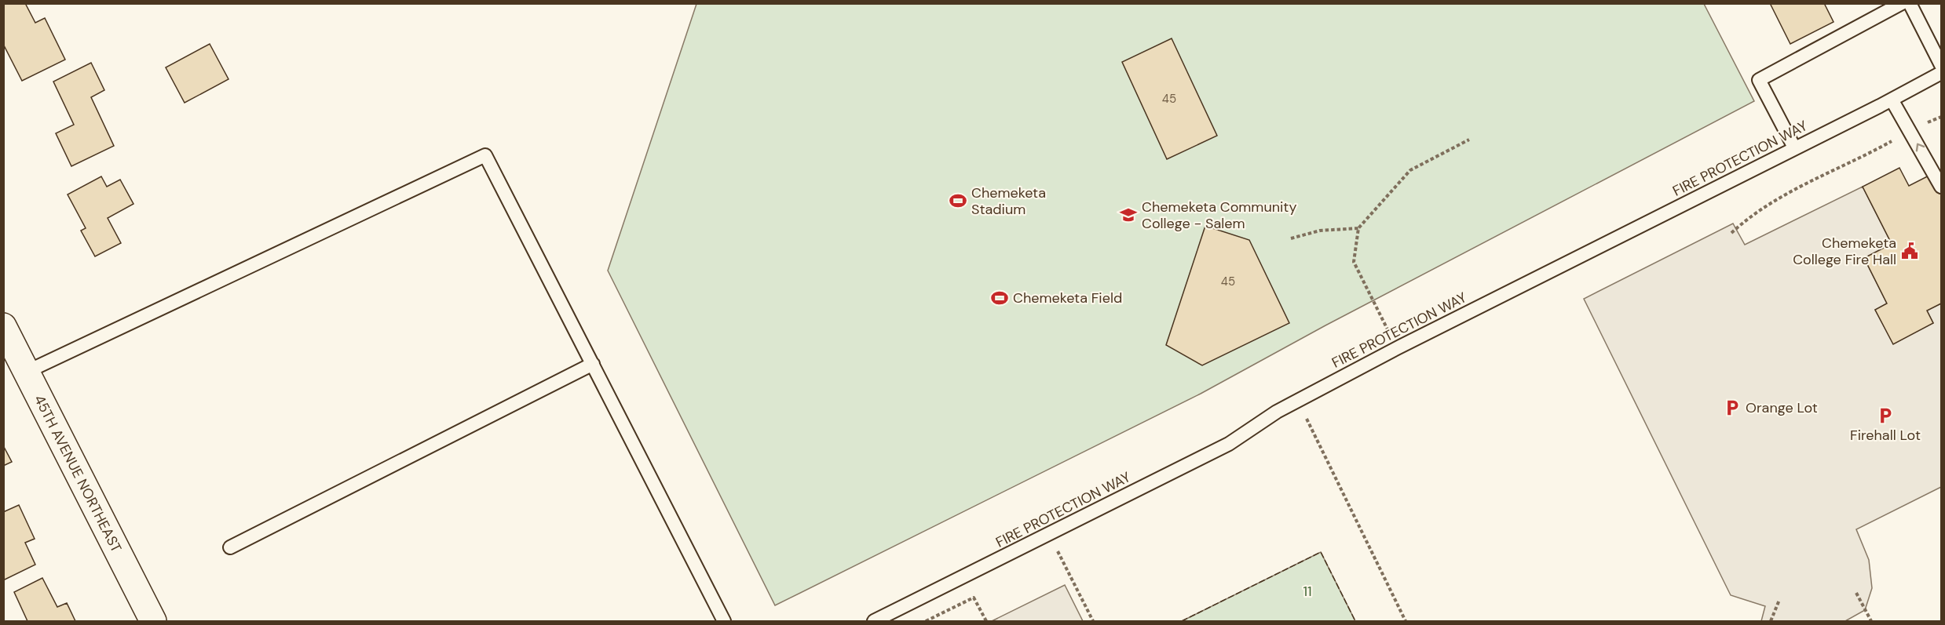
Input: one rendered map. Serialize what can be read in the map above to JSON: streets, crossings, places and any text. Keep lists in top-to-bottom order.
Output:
{
  "streets": {
    "street": ["45TH AVENUE NORTHEAST"],
    "lane": ["FIRE PROTECTION WAY"]
  },
  "parks": ["11"],
  "places": {
    "sports": ["Chemeketa Stadium", "Chemeketa Field"],
    "school or university": ["Chemeketa Community College - Salem"],
    "public building": ["Chemeketa College Fire Hall"],
    "parking": ["Orange Lot", "Firehall Lot"]
  },
  "house_numbers": ["45", "45"]
}
